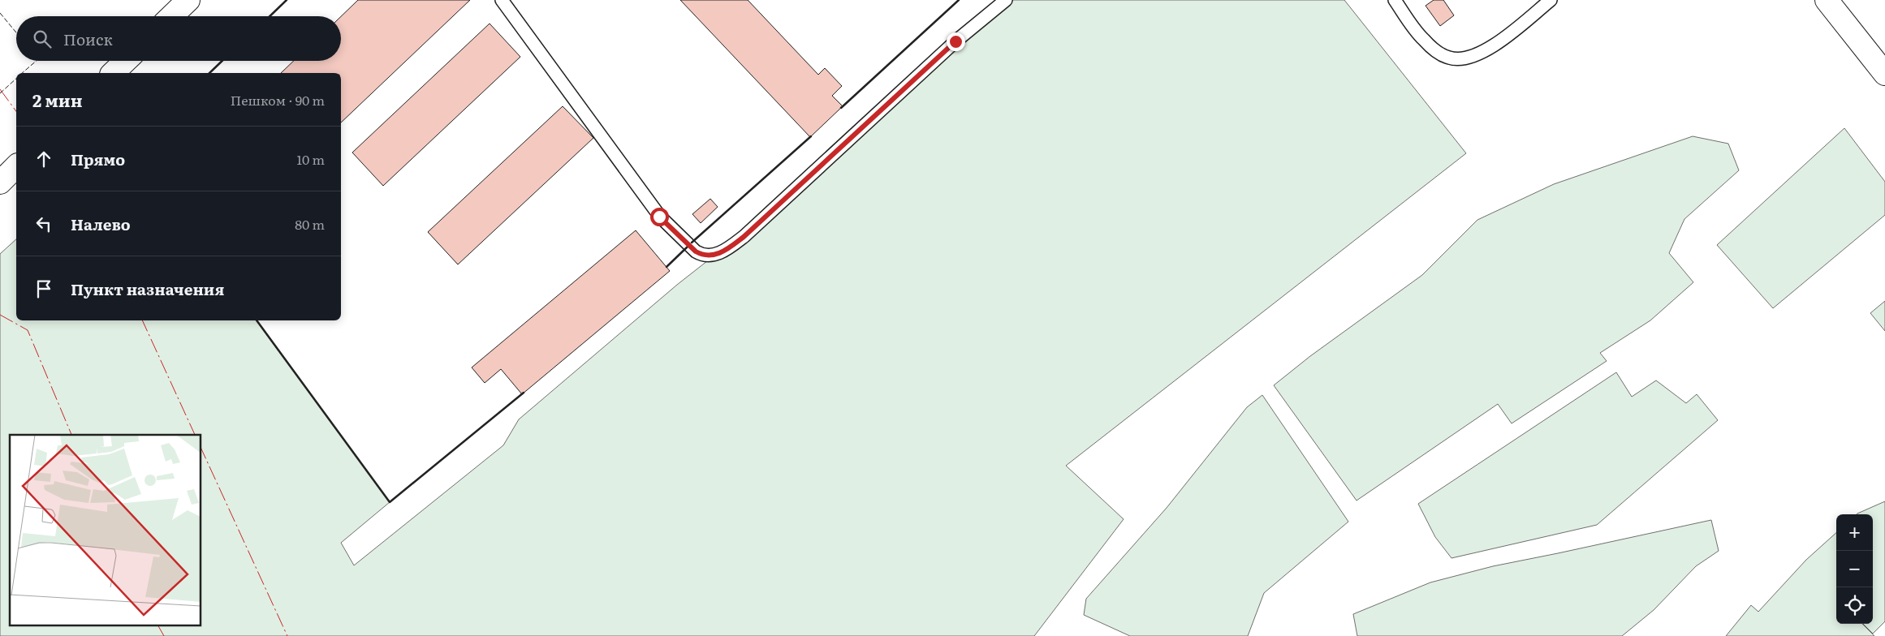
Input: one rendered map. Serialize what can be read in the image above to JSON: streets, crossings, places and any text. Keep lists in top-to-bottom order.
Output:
{
  "page": {
    "search": "Поиск",
    "heading": ["2 мин", "Пешком · 90 m"],
    "list": [
      ["Прямо", "10 m"],
      ["Налево", "80 m"],
      "Пункт назначения"
    ],
    "map_buttons": ["+", "−"]
  }
}
